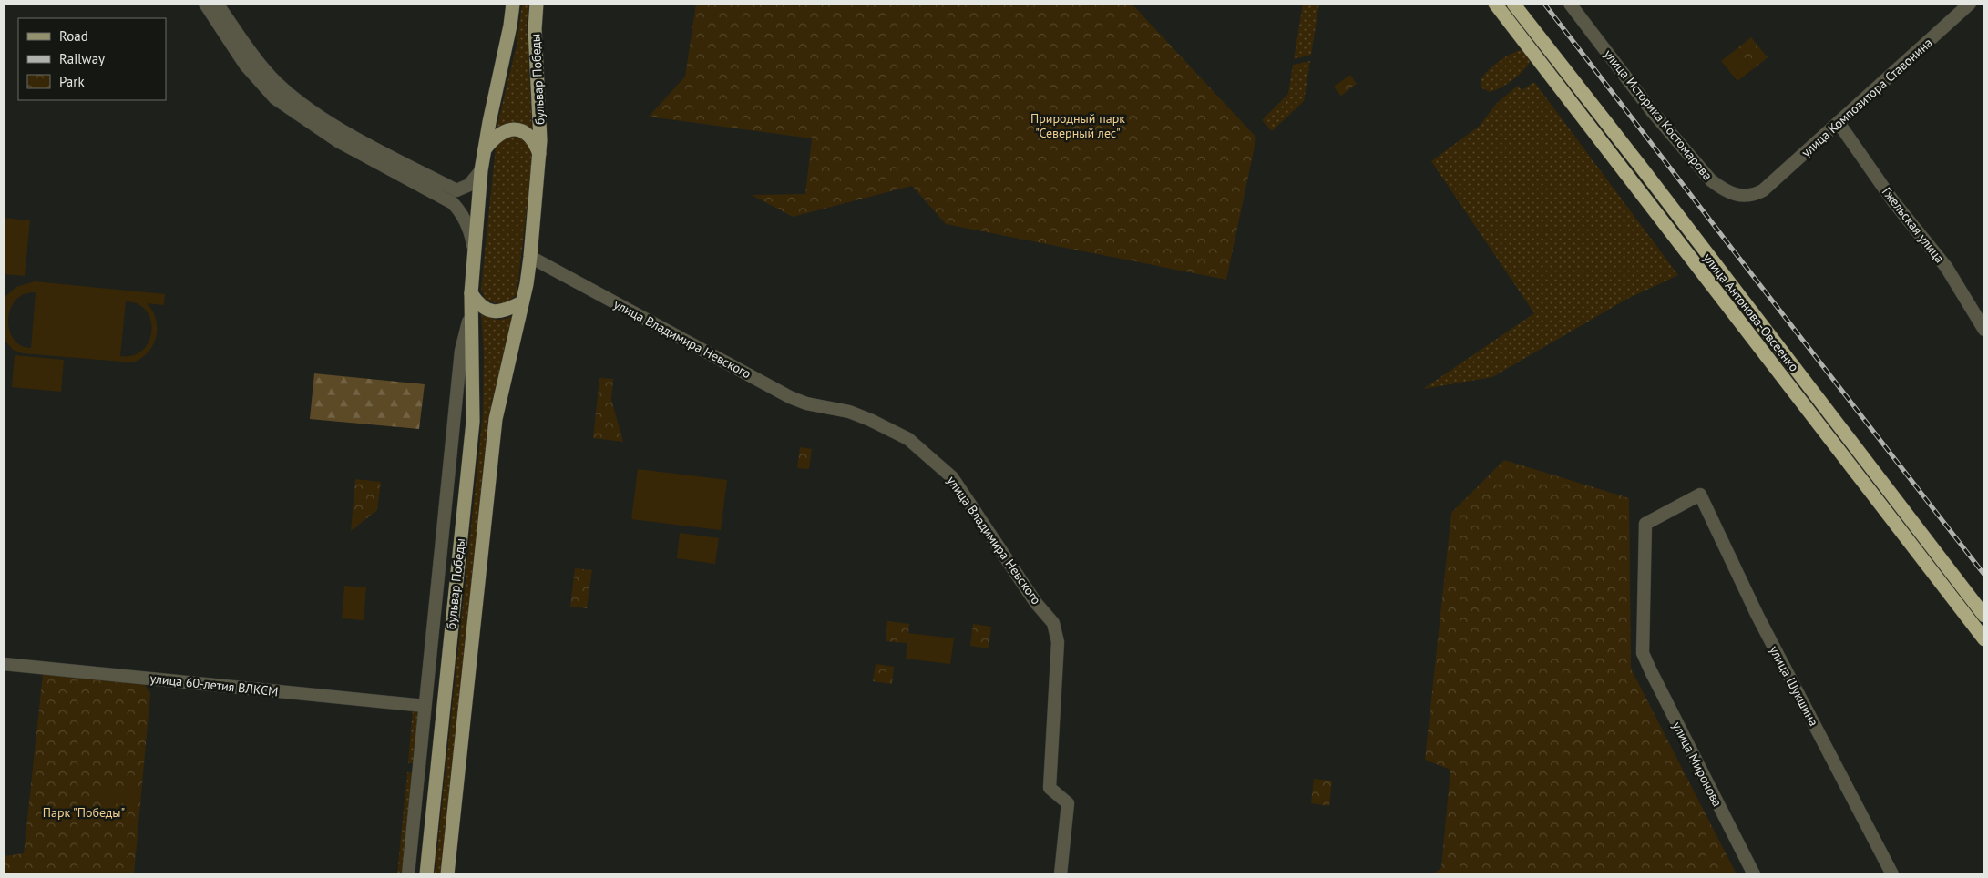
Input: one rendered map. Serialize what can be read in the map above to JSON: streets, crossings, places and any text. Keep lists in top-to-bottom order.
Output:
{
  "streets": {
    "highway": ["улица Антонова-Овсеенко"],
    "main road": ["бульвар Победы"],
    "street": [
      "улица Композитора Ставонина",
      "улица Историка Костомарова",
      "Гжельская улица",
      "улица Владимира Невского",
      "улица 60-летия ВЛКСМ",
      "улица Шукшина",
      "улица Миронова"
    ]
  },
  "crossings": [
    ["бульвар Победы", "улица Владимира Невского"],
    ["улица Композитора Ставонина", "улица Историка Костомарова"],
    ["улица Композитора Ставонина", "Гжельская улица"],
    ["улица Шукшина", "улица Миронова"]
  ],
  "parks": ["Природный парк \"Северный лес\"", "Парк \"Победы\""],
  "legend": ["Road", "Railway", "Park"]
}
